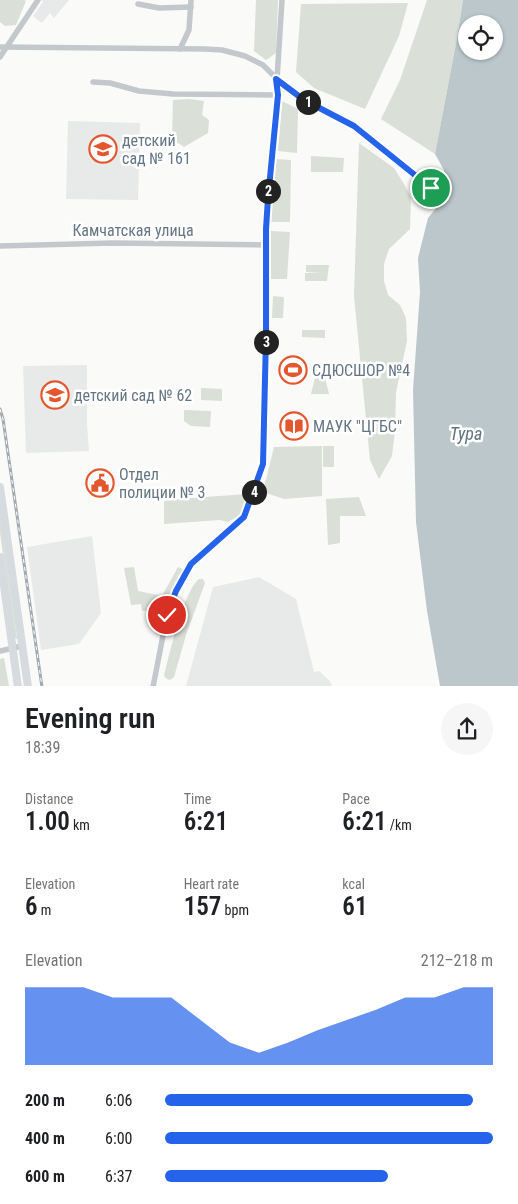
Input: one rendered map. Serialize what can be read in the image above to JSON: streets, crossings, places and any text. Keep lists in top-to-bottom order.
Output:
{
  "streets": {
    "street": ["Камчатская улица"]
  },
  "water": ["Тура"],
  "places": {
    "school or university": ["детский сад № 161", "детский сад № 62"],
    "sports": ["СДЮСШОР №4"],
    "library": ["МАУК \"ЦГБС\""],
    "public building": ["Отдел полиции № 3"]
  },
  "page": {
    "pins": [
      "1",
      "2",
      "3",
      "4"
    ],
    "heading": ["Evening run", "18:39"],
    "stats": [
      ["Distance", "1.00 km"],
      ["Time", "6:21"],
      ["Pace", "6:21 /km"],
      ["Elevation", "6 m"],
      ["Heart rate", "157 bpm"],
      ["kcal", "61"]
    ],
    "chart": ["Elevation", "212–218 m"],
    "list": [
      {
        "name": "200 m",
        "note": "6:06"
      },
      {
        "name": "400 m",
        "note": "6:00"
      },
      {
        "name": "600 m",
        "note": "6:37"
      }
    ]
  }
}
